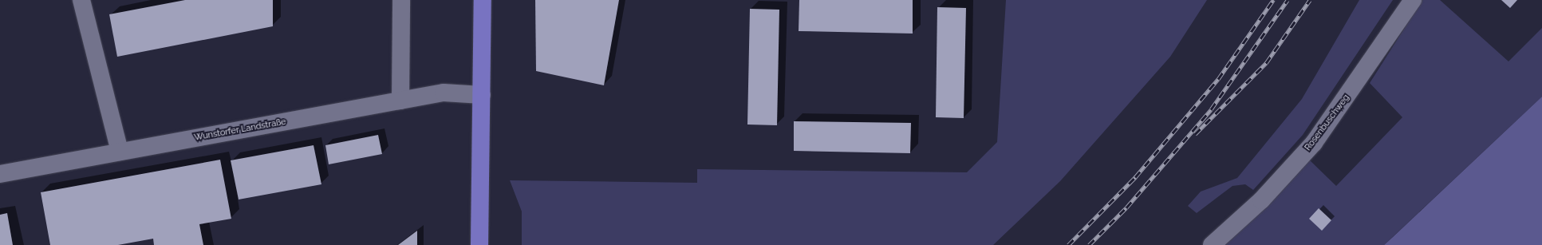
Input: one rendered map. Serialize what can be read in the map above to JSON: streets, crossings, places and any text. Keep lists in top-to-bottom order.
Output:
{
  "streets": {
    "street": ["Rosenbuschweg", "Wunstorfer Landstraße"]
  }
}
